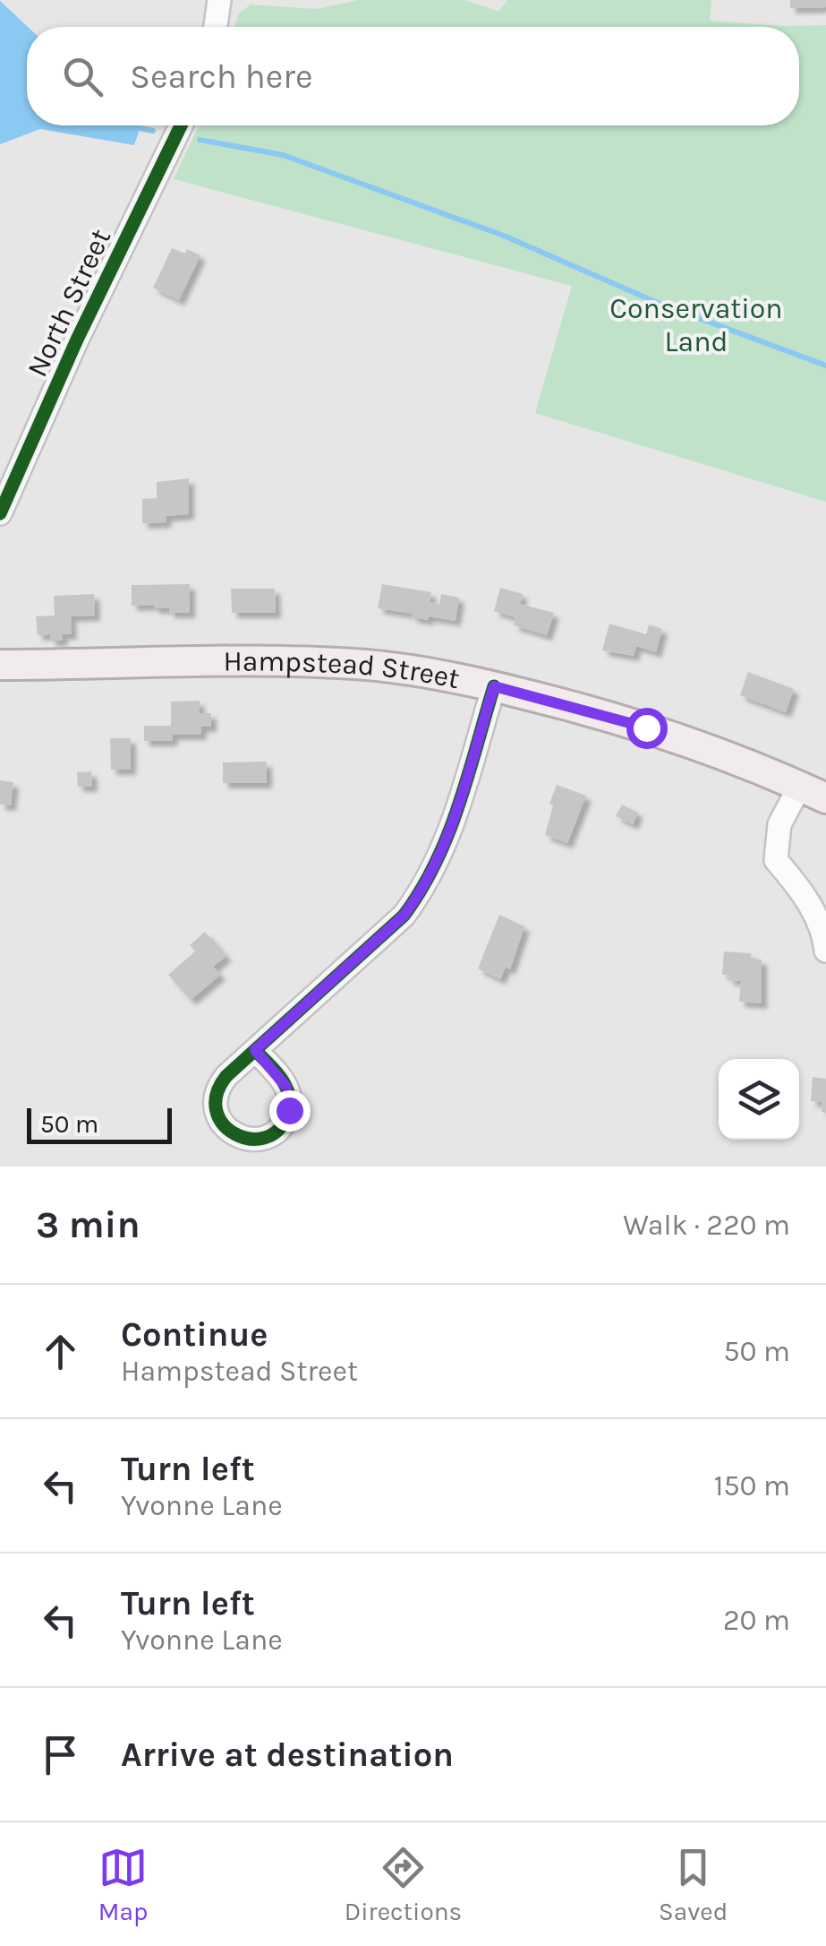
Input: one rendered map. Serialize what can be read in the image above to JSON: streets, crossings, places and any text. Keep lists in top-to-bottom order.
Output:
{
  "streets": {
    "main road": ["Hampstead Street"],
    "street": ["North Street"]
  },
  "parks": ["Conservation Land"],
  "scale_bar": "50 m",
  "page": {
    "search": "Search here",
    "scale": "50 m",
    "heading": ["3 min", "Walk · 220 m"],
    "list": [
      ["Continue", "Hampstead Street", "50 m"],
      ["Turn left", "Yvonne Lane", "150 m"],
      ["Turn left", "Yvonne Lane", "20 m"],
      "Arrive at destination"
    ],
    "nav": ["Map", "Directions", "Saved"]
  }
}
